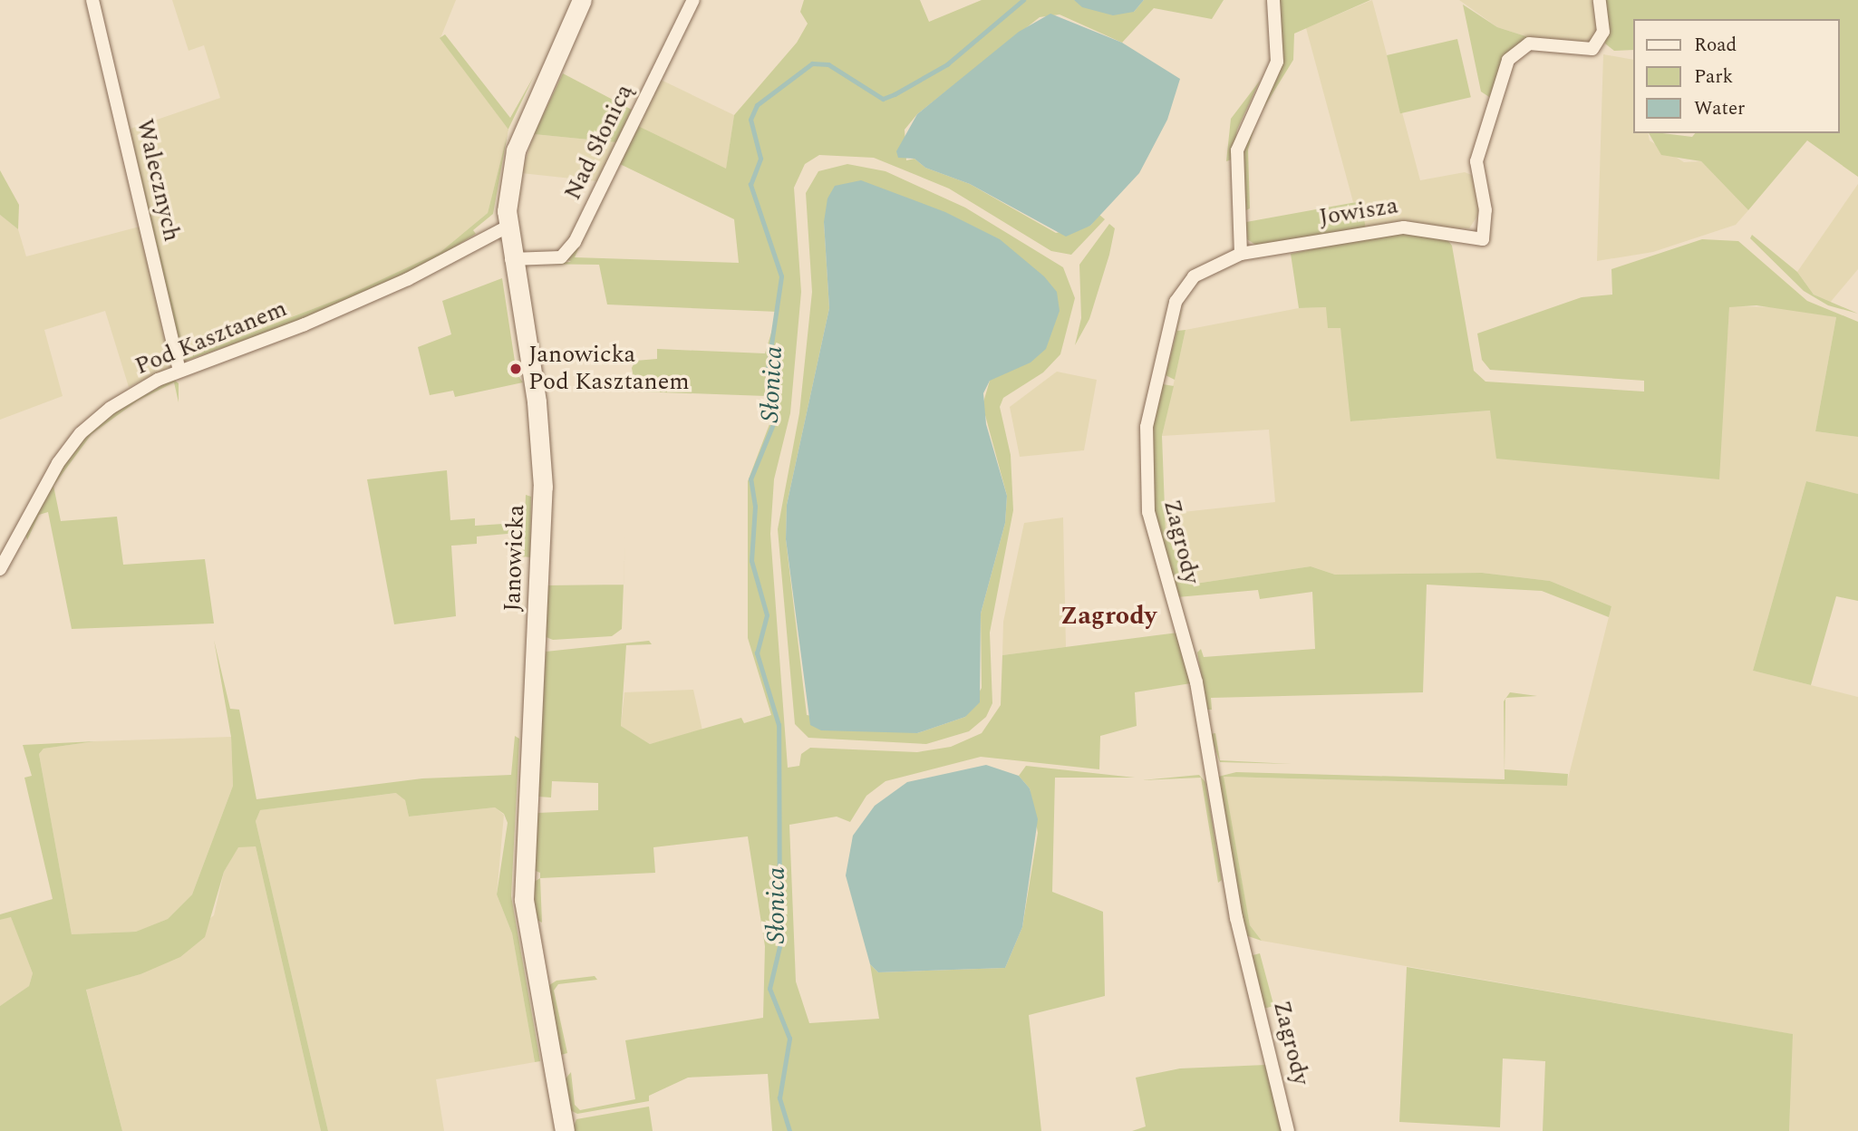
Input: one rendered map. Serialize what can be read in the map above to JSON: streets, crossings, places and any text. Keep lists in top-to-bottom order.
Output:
{
  "streets": {
    "street": [
      "Nad Słonicą",
      "Walecznych",
      "Jowisza",
      "Pod Kasztanem",
      "Zagrody",
      "Janowicka"
    ]
  },
  "crossings": [
    ["Nad Słonicą", "Janowicka"],
    ["Walecznych", "Pod Kasztanem"],
    ["Jowisza", "Zagrody"],
    ["Pod Kasztanem", "Janowicka"]
  ],
  "districts": ["Zagrody"],
  "water": ["Słonica"],
  "places": ["Janowicka Pod Kasztanem"],
  "legend": ["Road", "Park", "Water"]
}
